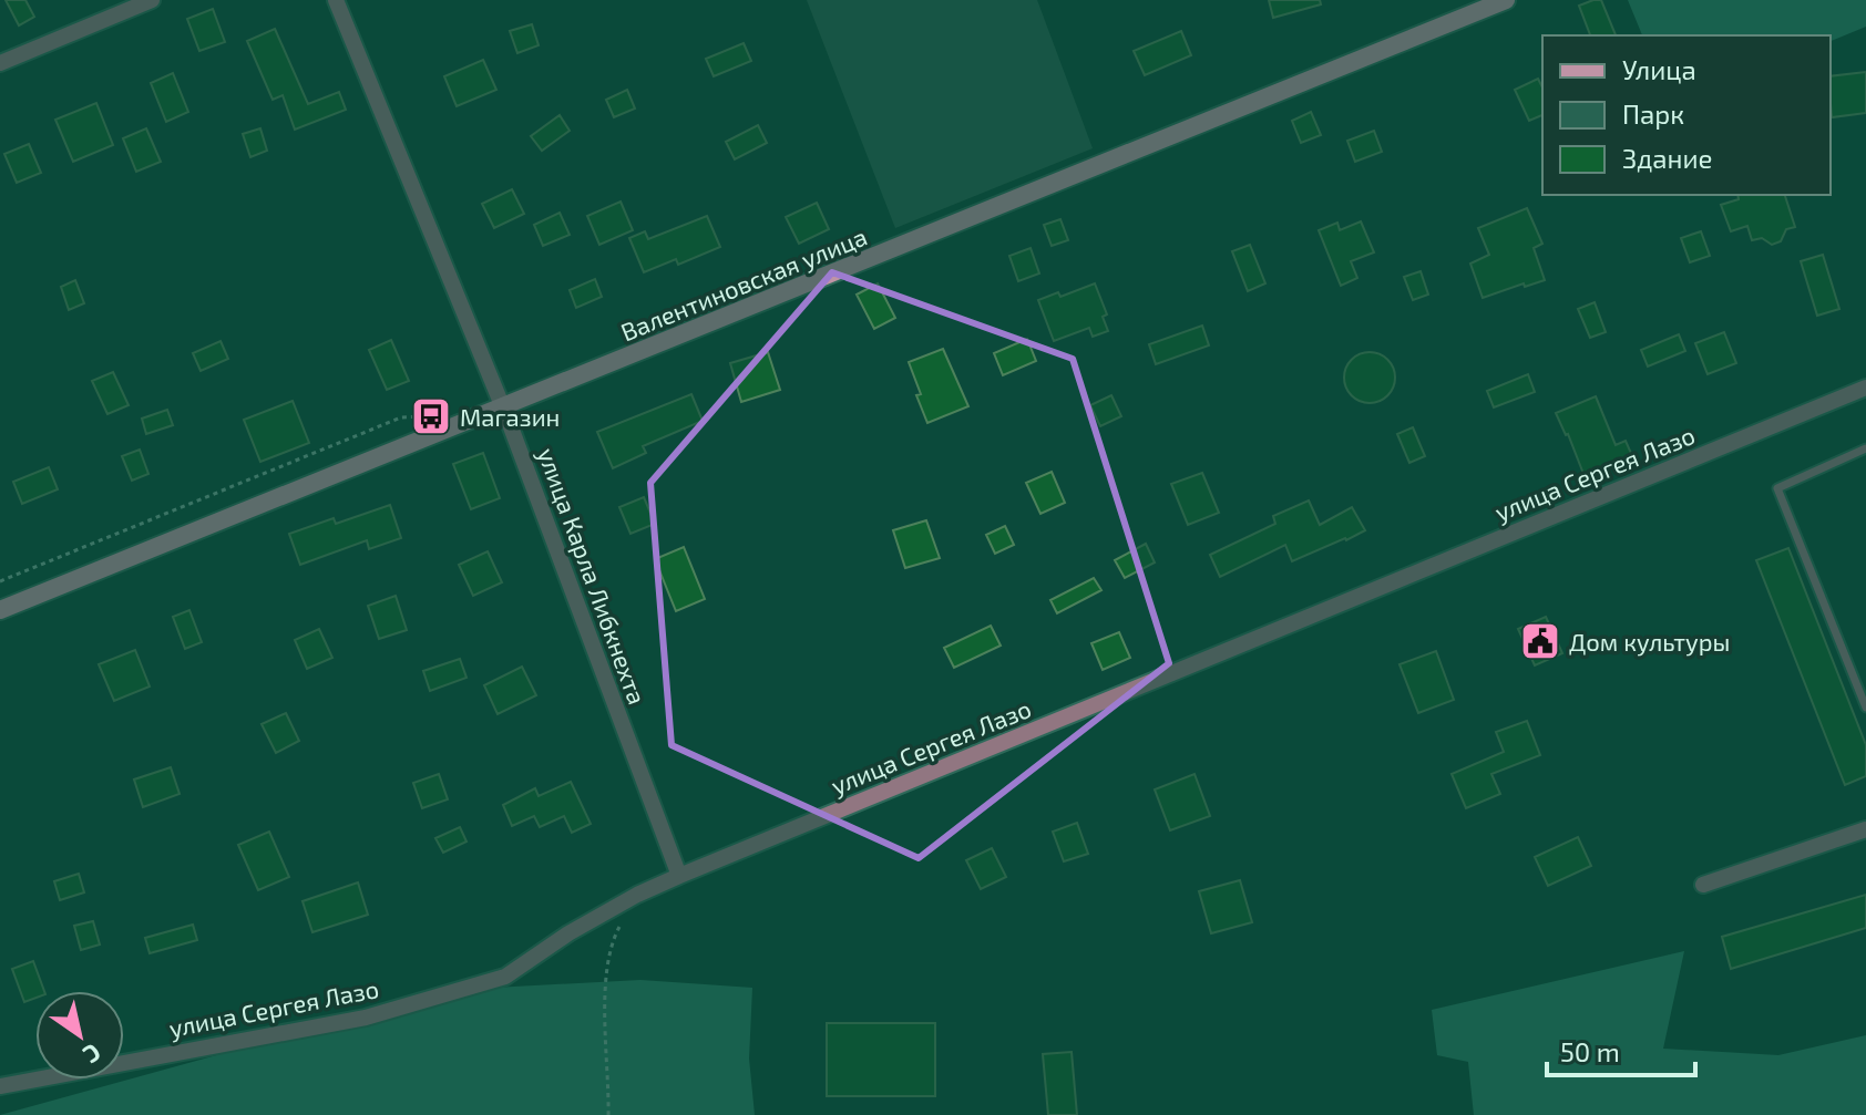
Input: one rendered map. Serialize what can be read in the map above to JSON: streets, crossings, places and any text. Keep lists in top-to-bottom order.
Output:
{
  "streets": {
    "main road": ["Валентиновская улица"],
    "street": ["улица Сергея Лазо", "улица Карла Либкнехта"]
  },
  "crossings": [
    ["Валентиновская улица", "улица Карла Либкнехта"],
    ["улица Сергея Лазо", "улица Карла Либкнехта"]
  ],
  "places": {
    "bus stop": ["Магазин"],
    "public building": ["Дом культуры"]
  },
  "legend": ["Улица", "Парк", "Здание"],
  "scale_bar": "50 m",
  "north": "bottom right"
}
